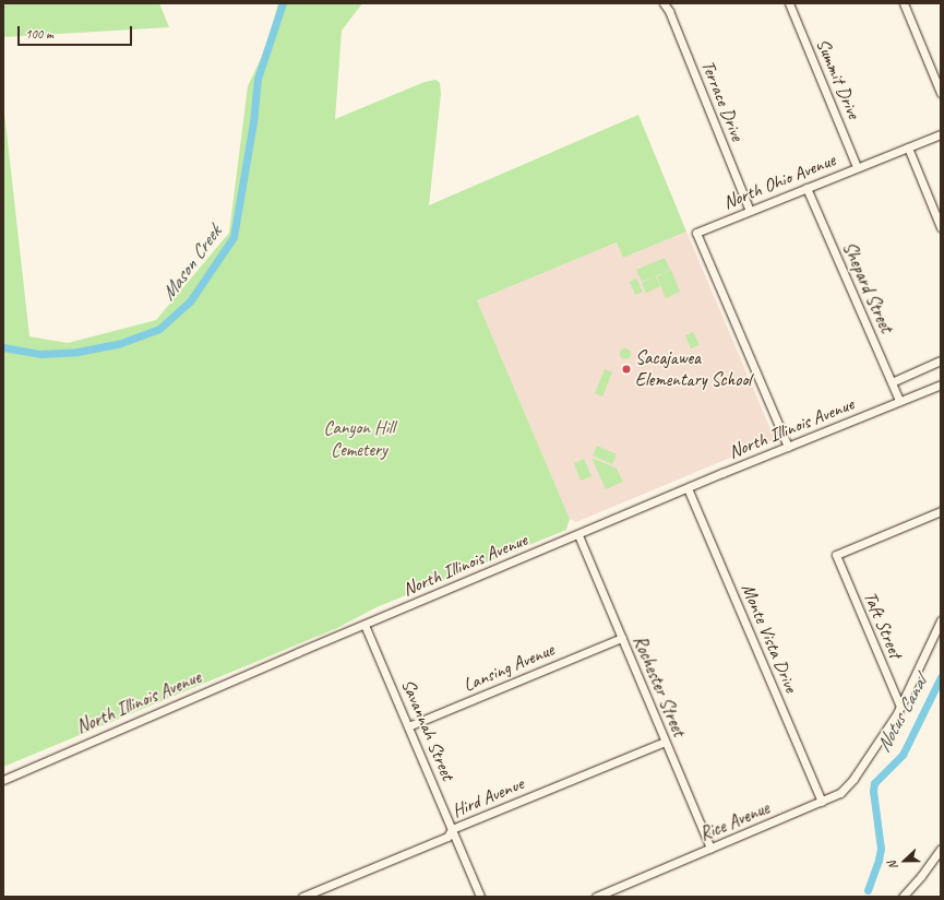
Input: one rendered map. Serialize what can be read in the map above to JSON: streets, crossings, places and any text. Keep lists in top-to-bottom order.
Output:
{
  "streets": {
    "street": [
      "Summit Drive",
      "Terrace Drive",
      "North Ohio Avenue",
      "Shepard Street",
      "North Illinois Avenue",
      "Taft Street",
      "Monte Vista Drive",
      "Lansing Avenue",
      "Rochester Street",
      "Savannah Street",
      "Hird Avenue",
      "Rice Avenue"
    ]
  },
  "crossings": [
    ["Summit Drive", "North Ohio Avenue"],
    ["Terrace Drive", "North Ohio Avenue"],
    ["North Ohio Avenue", "Shepard Street"],
    ["North Ohio Avenue", "North Illinois Avenue"],
    ["Shepard Street", "North Illinois Avenue"],
    ["North Illinois Avenue", "Monte Vista Drive"],
    ["North Illinois Avenue", "Rochester Street"],
    ["North Illinois Avenue", "Savannah Street"],
    ["Taft Street", "Rice Avenue"],
    ["Monte Vista Drive", "Rice Avenue"],
    ["Lansing Avenue", "Rochester Street"],
    ["Lansing Avenue", "Savannah Street"],
    ["Rochester Street", "Hird Avenue"],
    ["Rochester Street", "Rice Avenue"],
    ["Savannah Street", "Hird Avenue"]
  ],
  "water": ["Mason Creek", "Notus Canal"],
  "parks": ["Canyon Hill Cemetery"],
  "places": ["Sacajawea Elementary School"],
  "scale_bar": "100 m",
  "north": "left"
}
